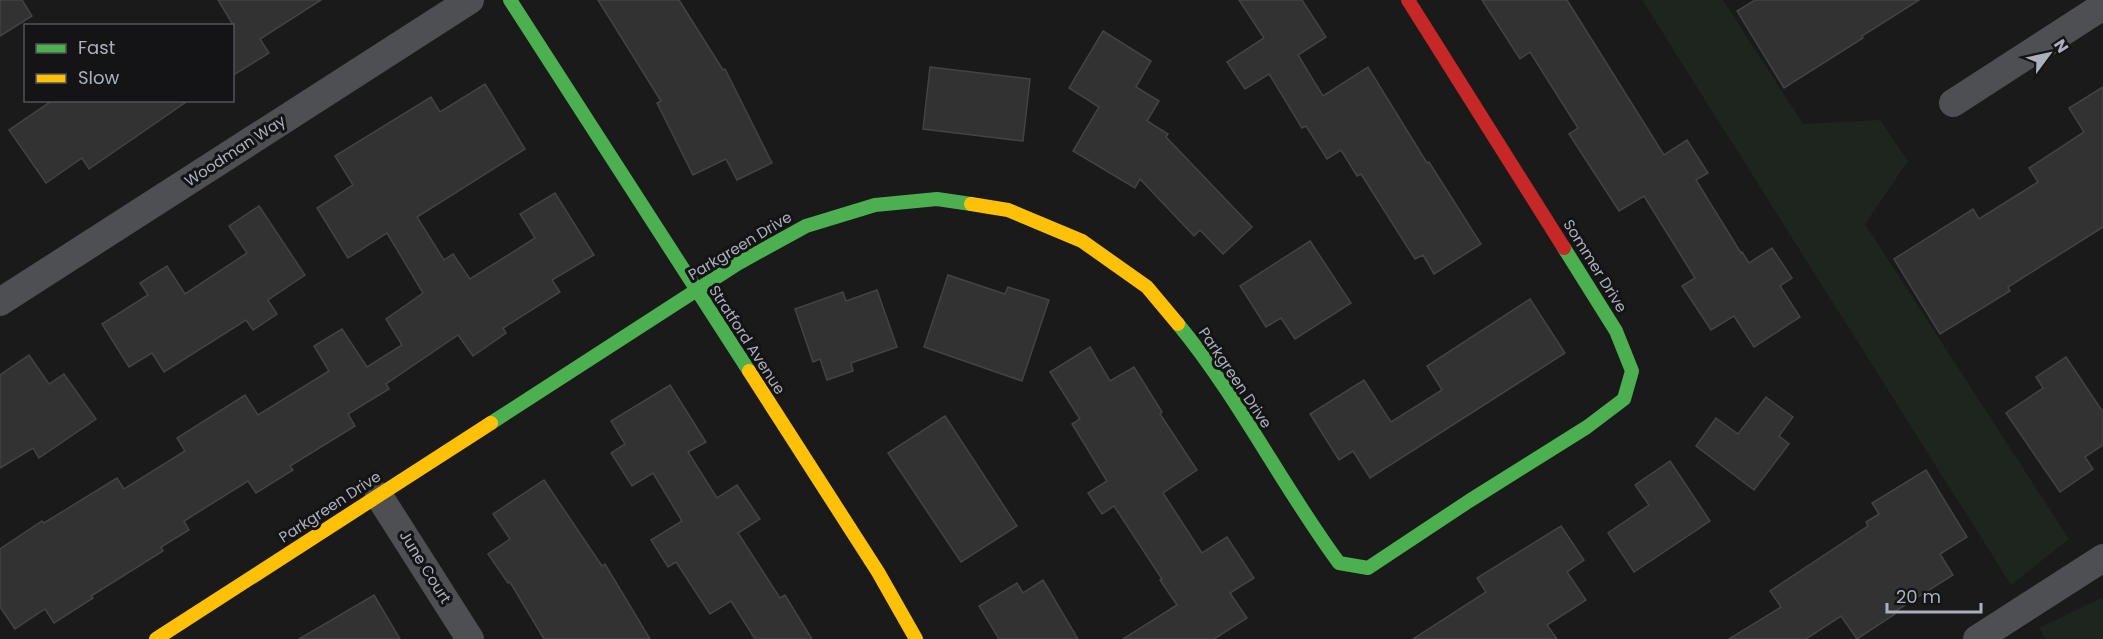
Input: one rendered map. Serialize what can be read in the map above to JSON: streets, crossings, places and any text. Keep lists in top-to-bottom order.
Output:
{
  "streets": {
    "street": [
      "Woodman Way",
      "Parkgreen Drive",
      "Sommer Drive",
      "Stratford Avenue",
      "June Court"
    ]
  },
  "crossings": [
    ["Parkgreen Drive", "Sommer Drive"],
    ["Parkgreen Drive", "Stratford Avenue"],
    ["Parkgreen Drive", "June Court"]
  ],
  "legend": ["Fast", "Slow"],
  "scale_bar": "20 m",
  "north": "top right"
}
